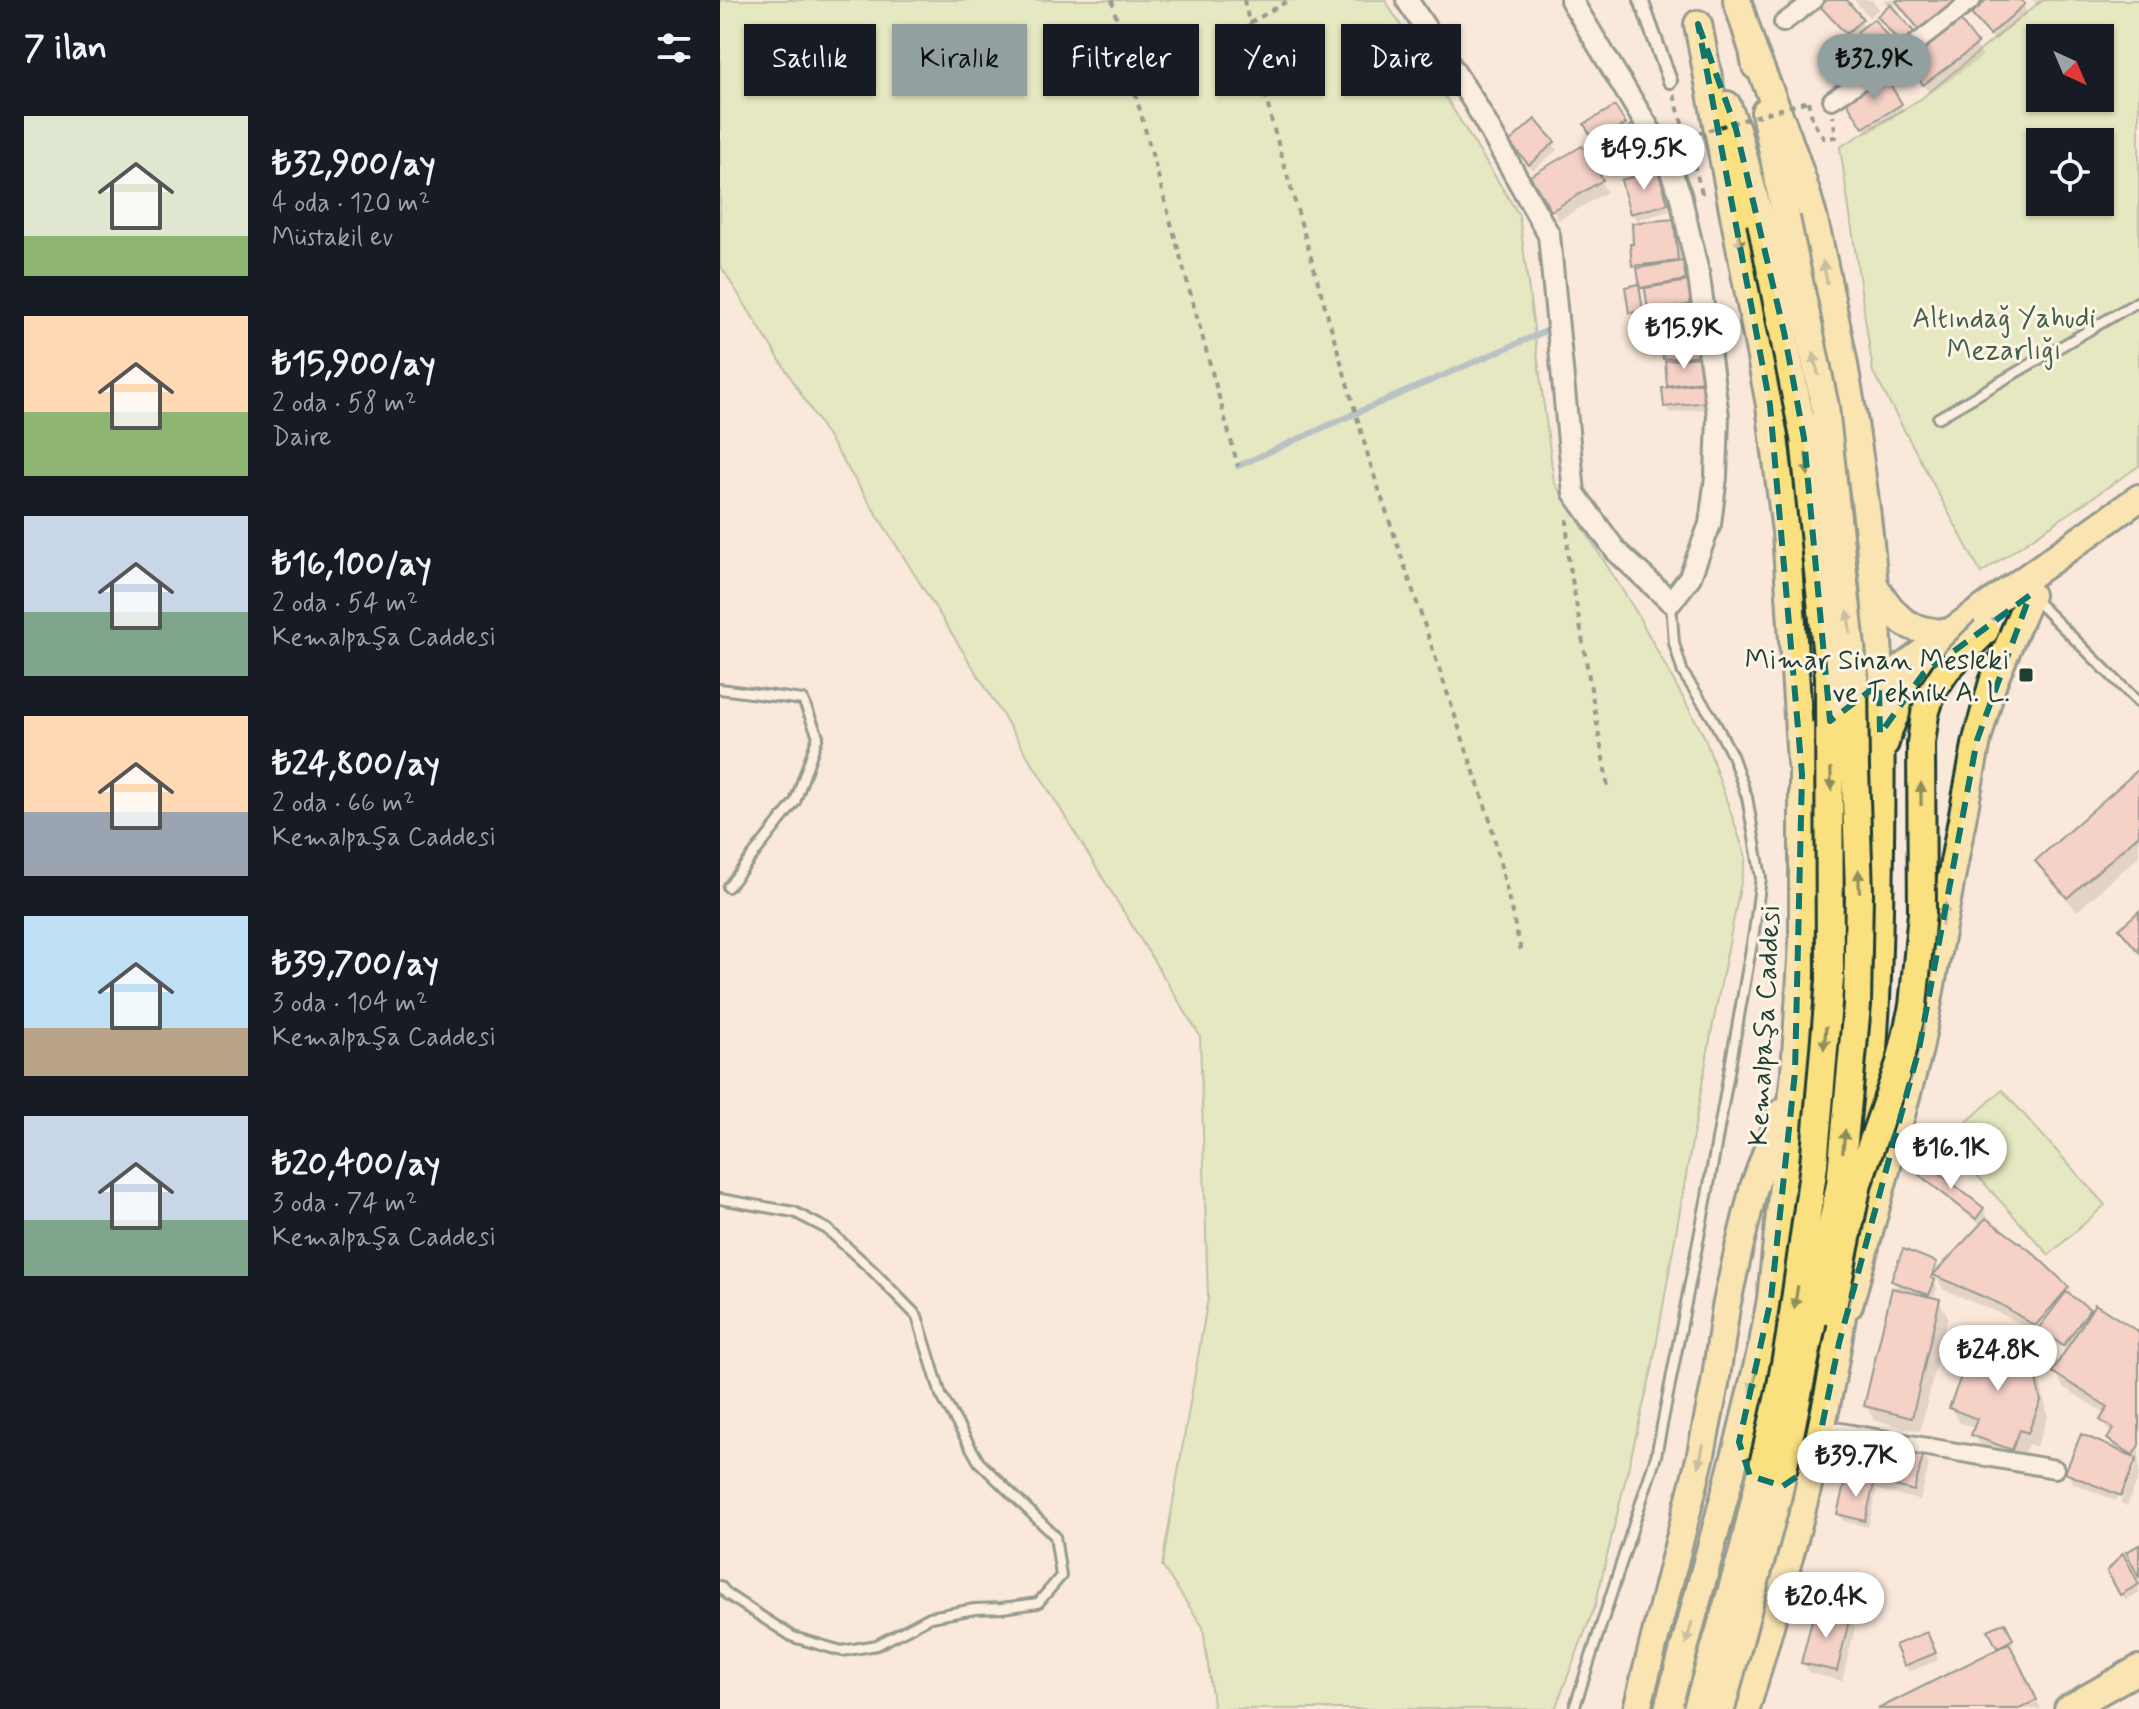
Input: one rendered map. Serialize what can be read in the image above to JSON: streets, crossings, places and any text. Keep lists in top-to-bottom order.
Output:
{
  "streets": {
    "main road": ["Kemalpaşa Caddesi"]
  },
  "parks": ["Altındağ Yahudi Mezarlığı"],
  "places": {
    "transit": ["Mimar Sinan Mesleki ve Teknik A. L."]
  },
  "north": "bottom right",
  "page": {
    "heading": "7 ilan",
    "chip": [
      "Satılık",
      "Kiralık",
      "Filtreler",
      "Yeni",
      "Daire"
    ],
    "price": [
      "₺32.9K",
      "₺49.5K",
      "₺15.9K",
      "₺16.1K",
      "₺24.8K",
      "₺39.7K",
      "₺20.4K"
    ],
    "list": [
      {
        "name": "₺32,900/ay",
        "note": "4 oda · 120 m² · Müstakil ev"
      },
      {
        "name": "₺15,900/ay",
        "note": "2 oda · 58 m² · Daire"
      },
      {
        "name": "₺16,100/ay",
        "note": "2 oda · 54 m² · Kemalpaşa Caddesi"
      },
      {
        "name": "₺24,800/ay",
        "note": "2 oda · 66 m² · Kemalpaşa Caddesi"
      },
      {
        "name": "₺39,700/ay",
        "note": "3 oda · 104 m² · Kemalpaşa Caddesi"
      },
      {
        "name": "₺20,400/ay",
        "note": "3 oda · 74 m² · Kemalpaşa Caddesi"
      }
    ]
  }
}
